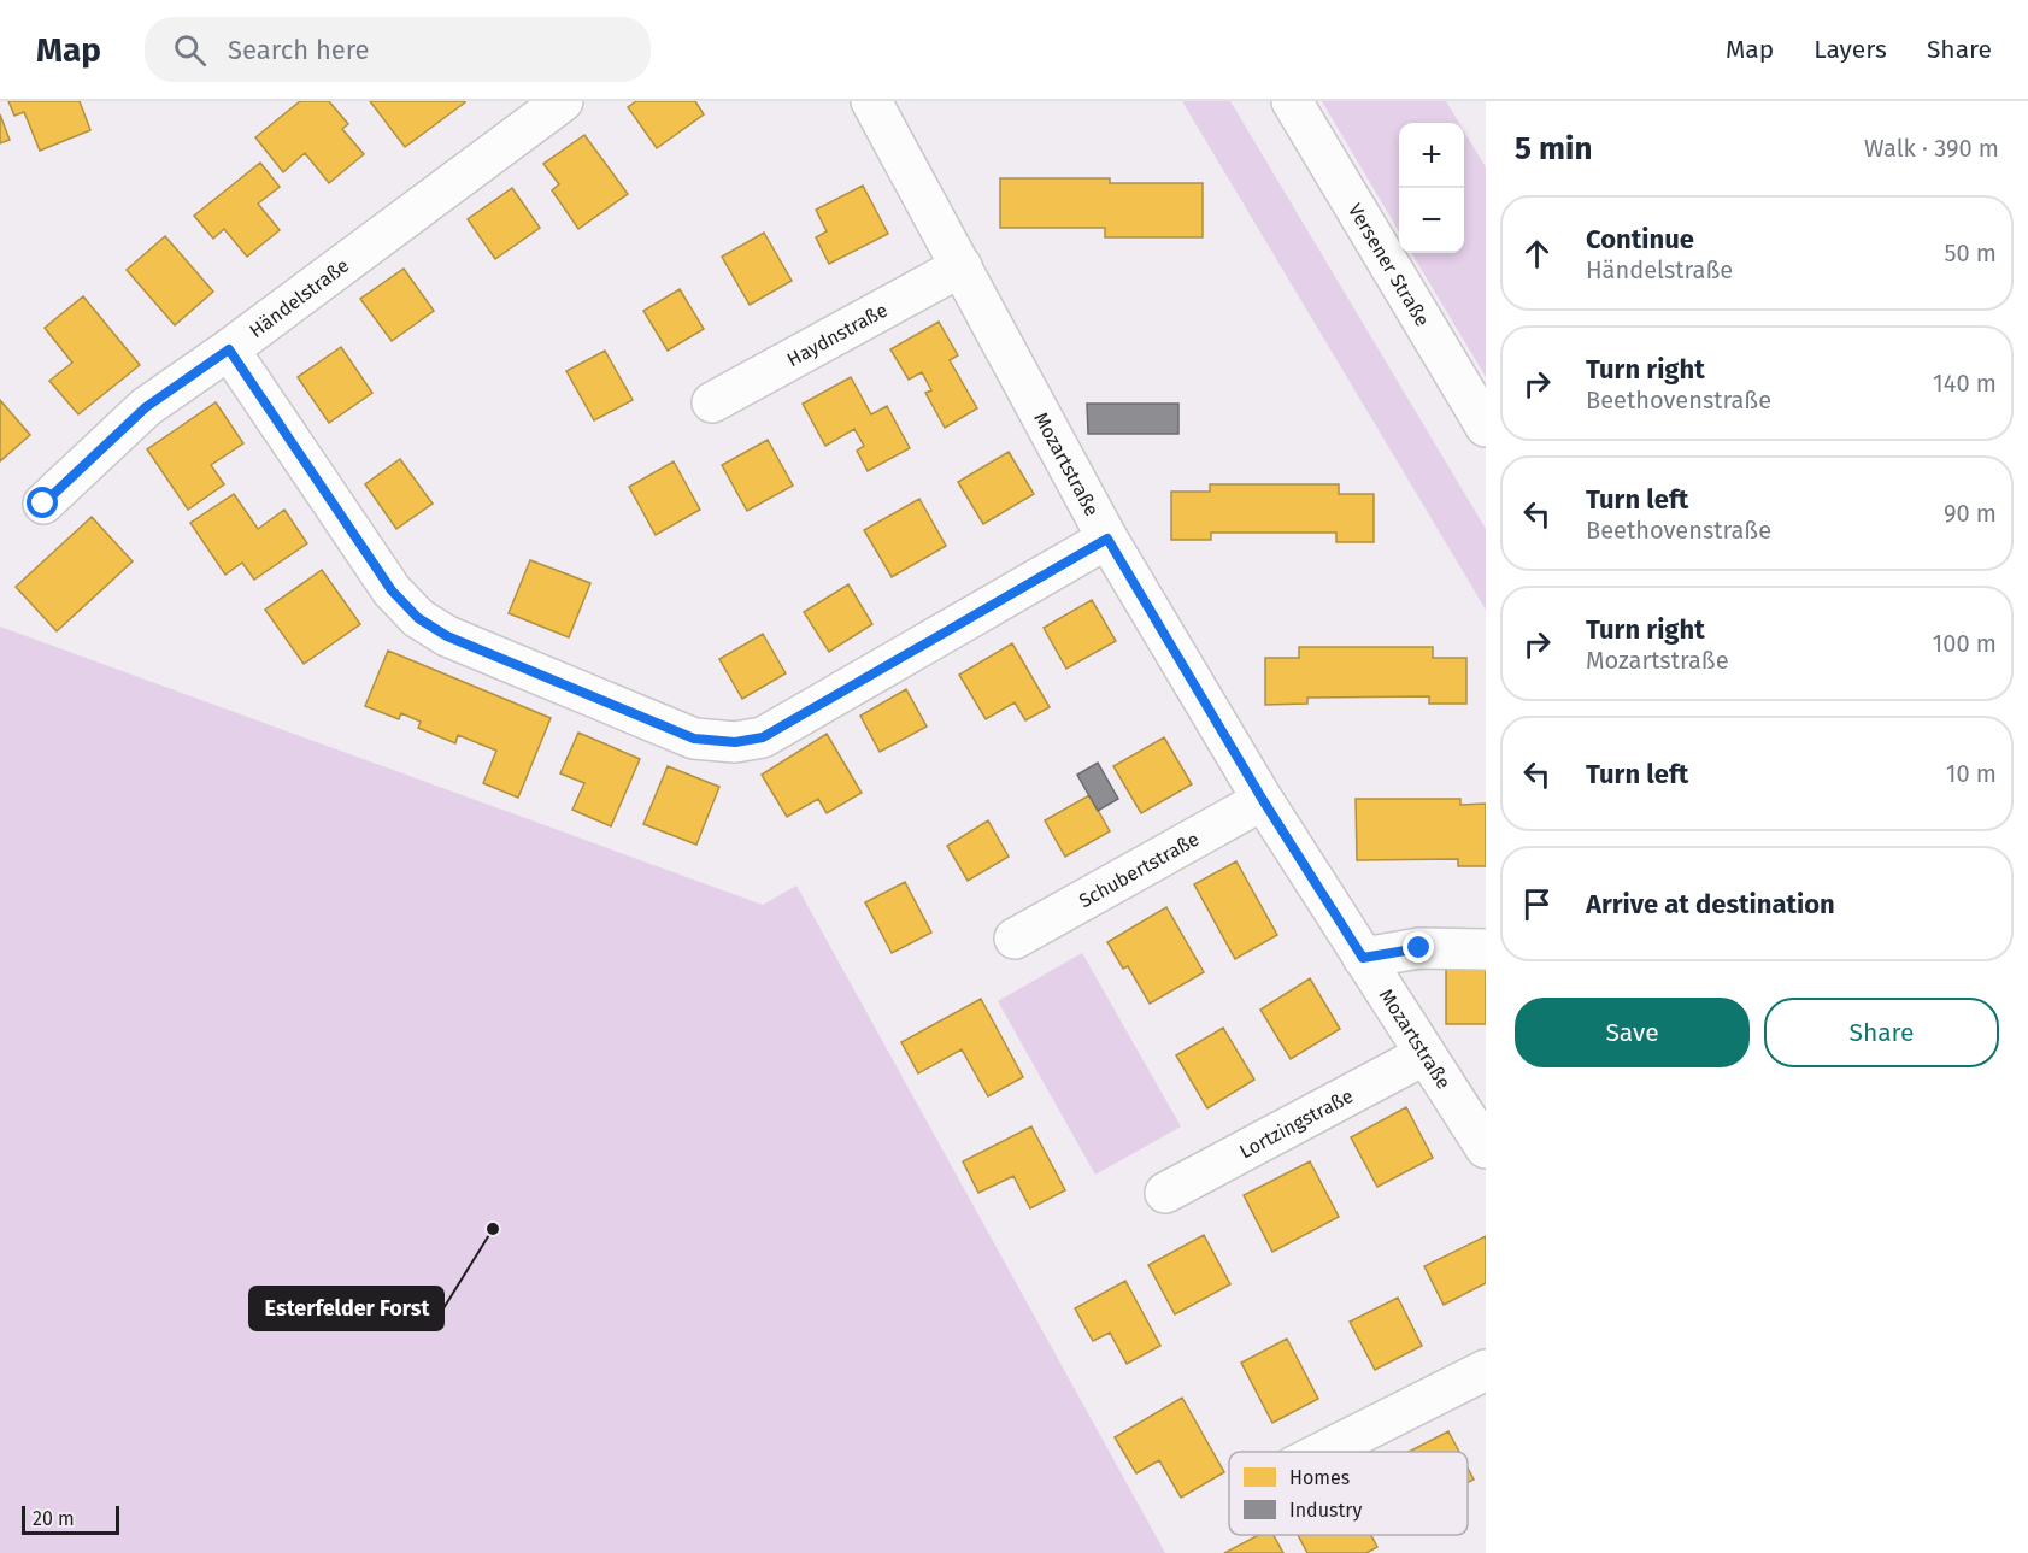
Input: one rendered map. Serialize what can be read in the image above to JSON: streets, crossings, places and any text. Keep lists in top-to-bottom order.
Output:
{
  "streets": {
    "street": [
      "Versener Straße",
      "Händelstraße",
      "Haydnstraße",
      "Mozartstraße",
      "Schubertstraße",
      "Lortzingstraße"
    ]
  },
  "crossings": [
    ["Haydnstraße", "Mozartstraße"],
    ["Mozartstraße", "Schubertstraße"],
    ["Mozartstraße", "Lortzingstraße"]
  ],
  "places": ["Esterfelder Forst"],
  "legend": ["Homes", "Industry"],
  "scale_bar": "20 m",
  "page": {
    "header": "Map",
    "search": "Search here",
    "nav": ["Map", "Layers", "Share"],
    "heading": ["5 min", "Walk · 390 m"],
    "map_buttons": ["+", "−"],
    "list": [
      ["Continue", "Händelstraße", "50 m"],
      ["Turn right", "Beethovenstraße", "140 m"],
      ["Turn left", "Beethovenstraße", "90 m"],
      ["Turn right", "Mozartstraße", "100 m"],
      ["Turn left", "10 m"],
      "Arrive at destination"
    ],
    "buttons": ["Save", "Share"],
    "scale": "20 m"
  }
}
